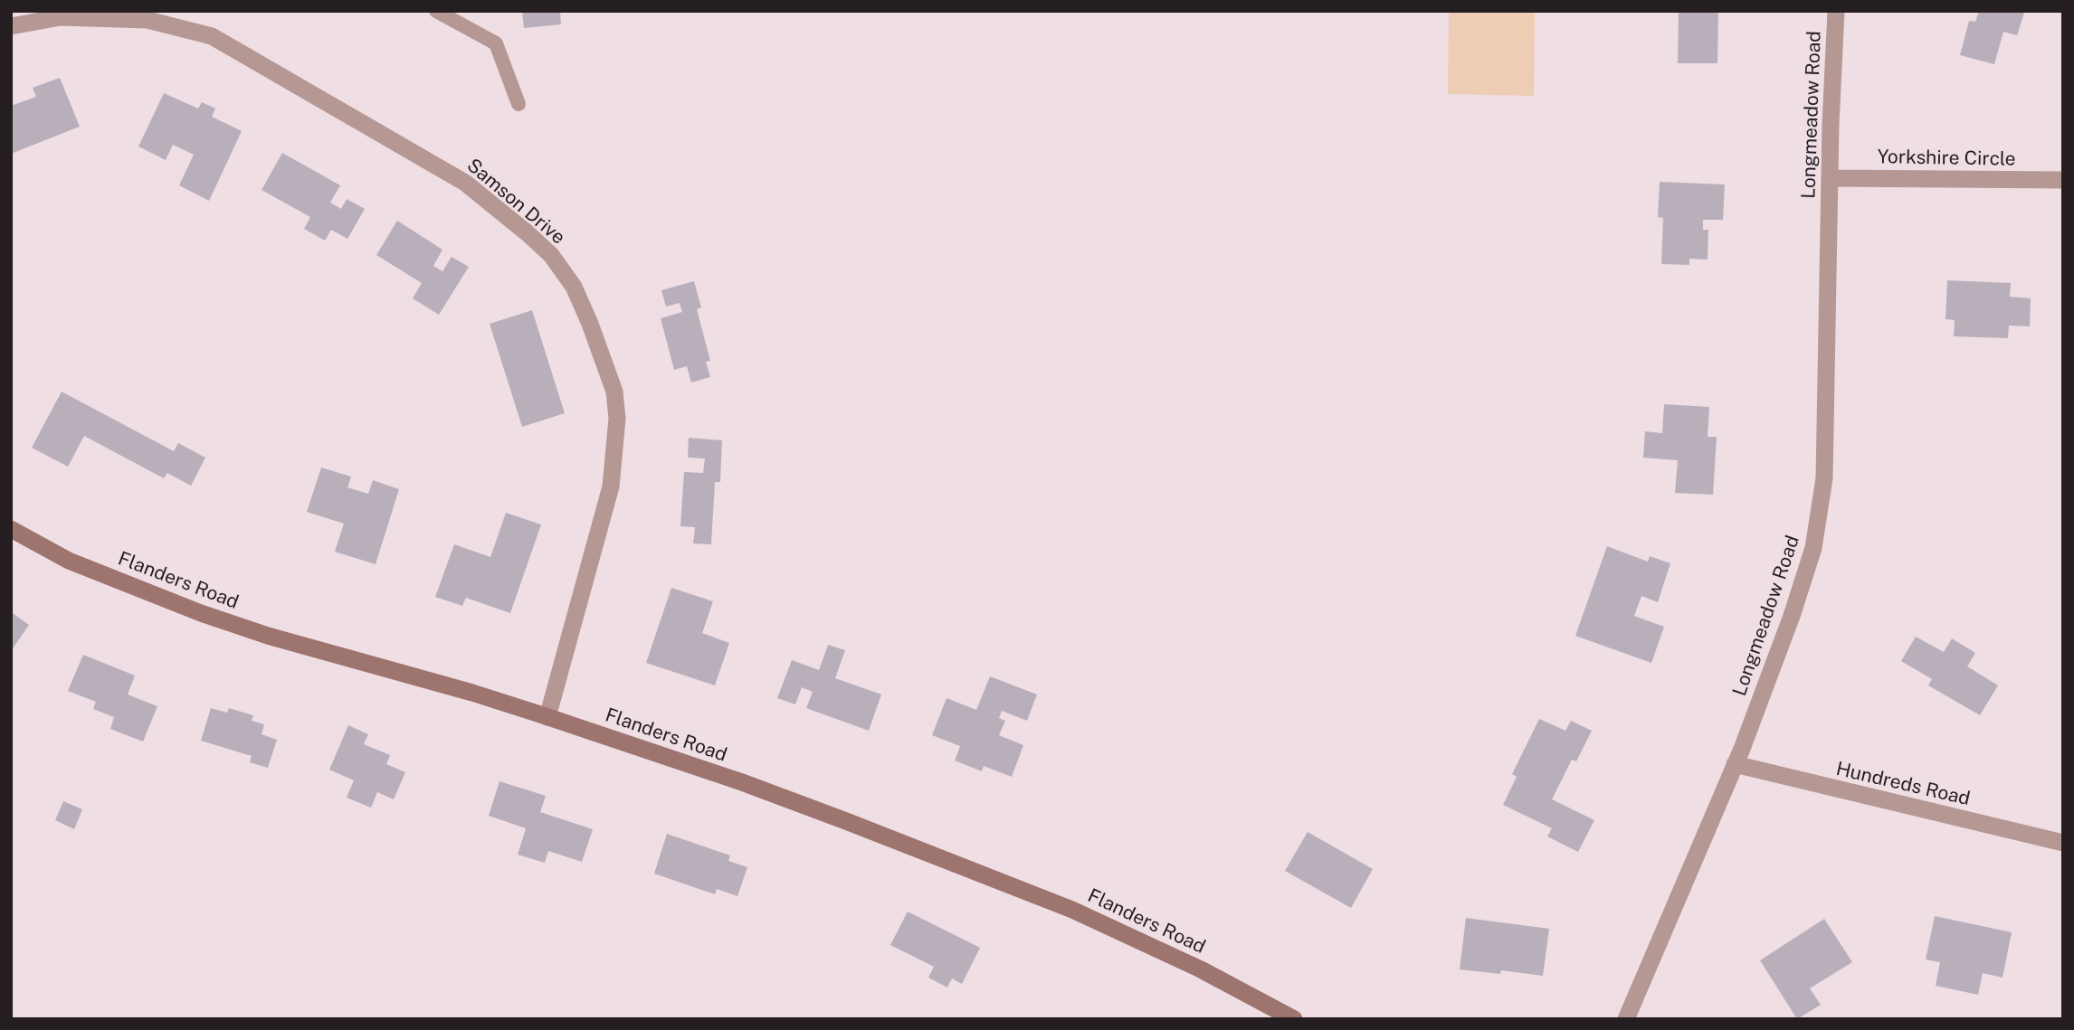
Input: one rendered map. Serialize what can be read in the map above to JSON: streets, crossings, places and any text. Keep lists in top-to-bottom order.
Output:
{
  "streets": {
    "main road": ["Flanders Road"],
    "street": [
      "Longmeadow Road",
      "Yorkshire Circle",
      "Samson Drive",
      "Hundreds Road"
    ]
  },
  "crossings": [
    ["Longmeadow Road", "Yorkshire Circle"],
    ["Longmeadow Road", "Hundreds Road"],
    ["Samson Drive", "Flanders Road"]
  ]
}
